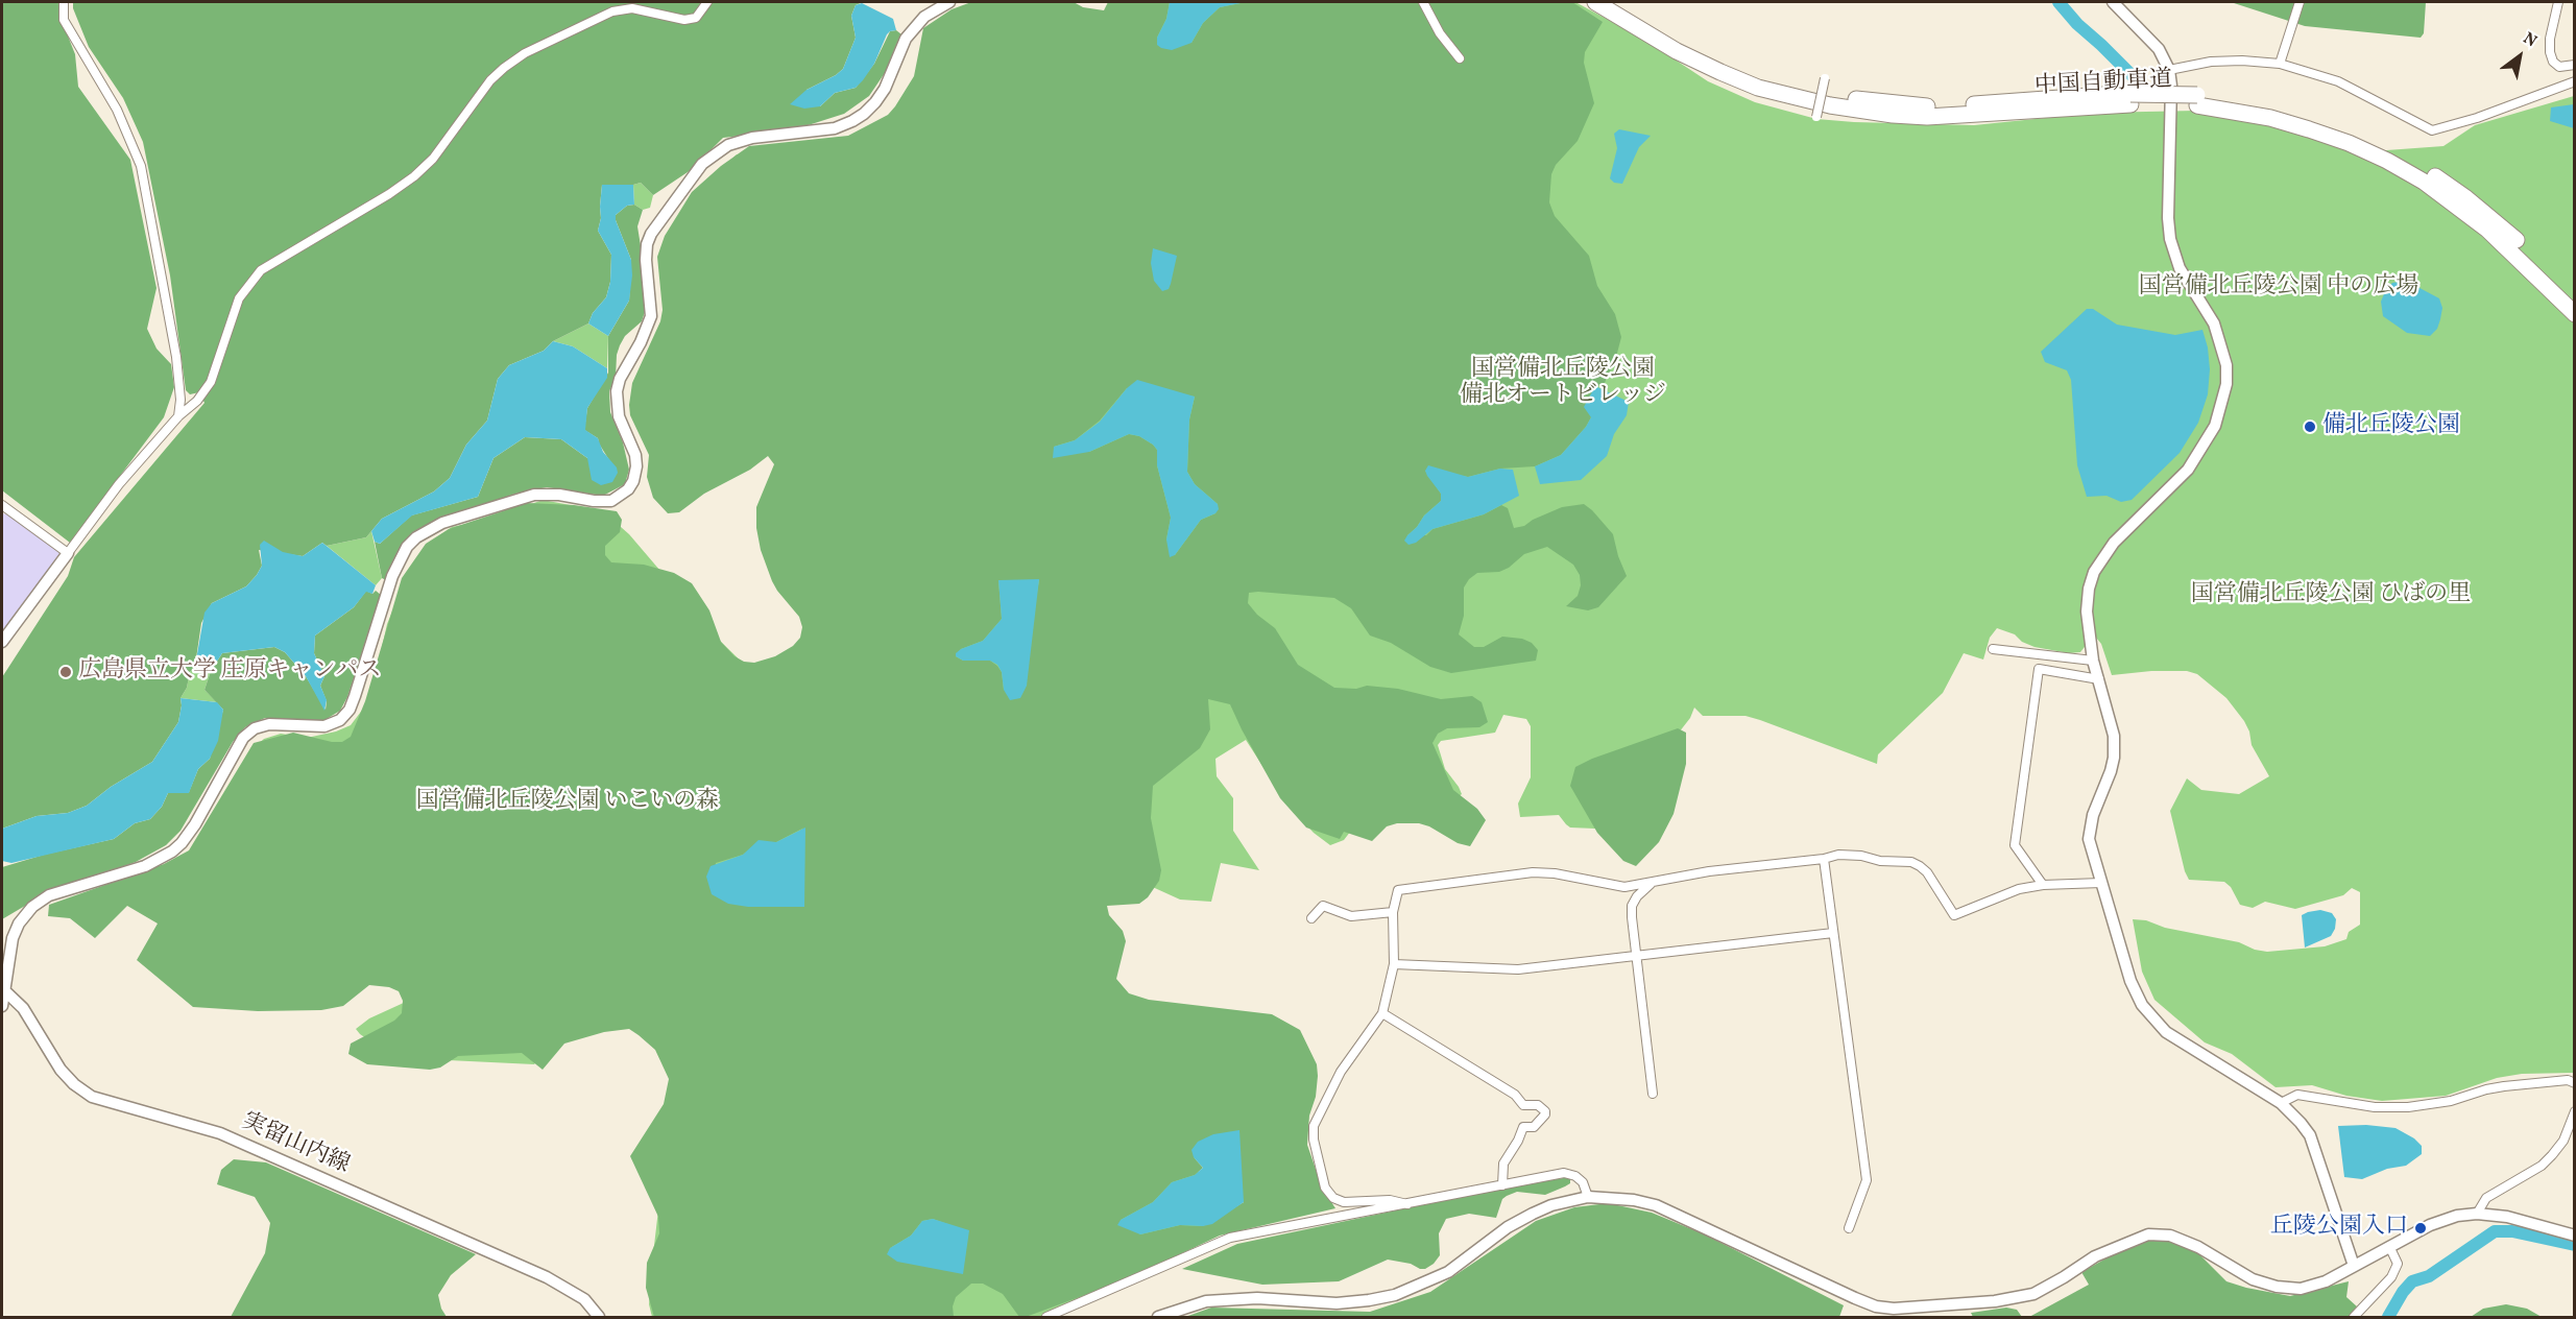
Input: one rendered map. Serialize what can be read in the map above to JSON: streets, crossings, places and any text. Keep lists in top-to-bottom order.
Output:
{
  "streets": {
    "highway": ["中国自動車道"],
    "street": ["実留山内線"]
  },
  "parks": [
    "国営備北丘陵公園 中の広場",
    "国営備北丘陵公園 備北オートビレッジ",
    "国営備北丘陵公園 ひばの里",
    "国営備北丘陵公園 いこいの森"
  ],
  "places": ["備北丘陵公園", "広島県立大学 庄原キャンパス", "丘陵公園入口"],
  "north": "top right"
}
